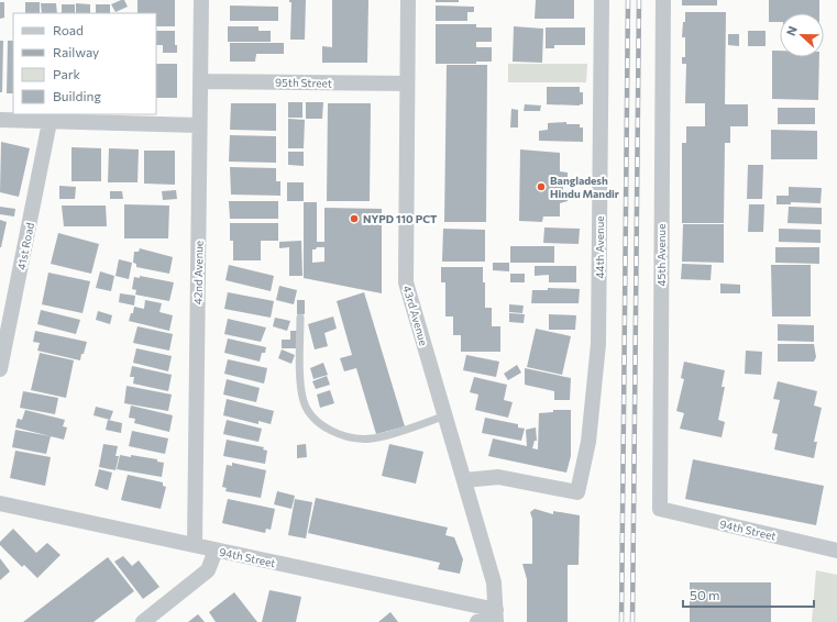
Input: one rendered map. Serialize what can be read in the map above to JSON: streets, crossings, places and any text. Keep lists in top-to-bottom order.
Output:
{
  "streets": {
    "street": [
      "95th Street",
      "41st Road",
      "44th Avenue",
      "45th Avenue",
      "42nd Avenue",
      "43rd Avenue",
      "94th Street"
    ]
  },
  "crossings": [
    ["95th Street", "42nd Avenue"],
    ["95th Street", "43rd Avenue"],
    ["44th Avenue", "43rd Avenue"],
    ["45th Avenue", "94th Street"],
    ["42nd Avenue", "94th Street"],
    ["43rd Avenue", "94th Street"]
  ],
  "places": ["Bangladesh Hindu Mandir", "NYPD 110 PCT"],
  "legend": [
    "Road",
    "Railway",
    "Park",
    "Building"
  ],
  "scale_bar": "50 m",
  "north": "left"
}
